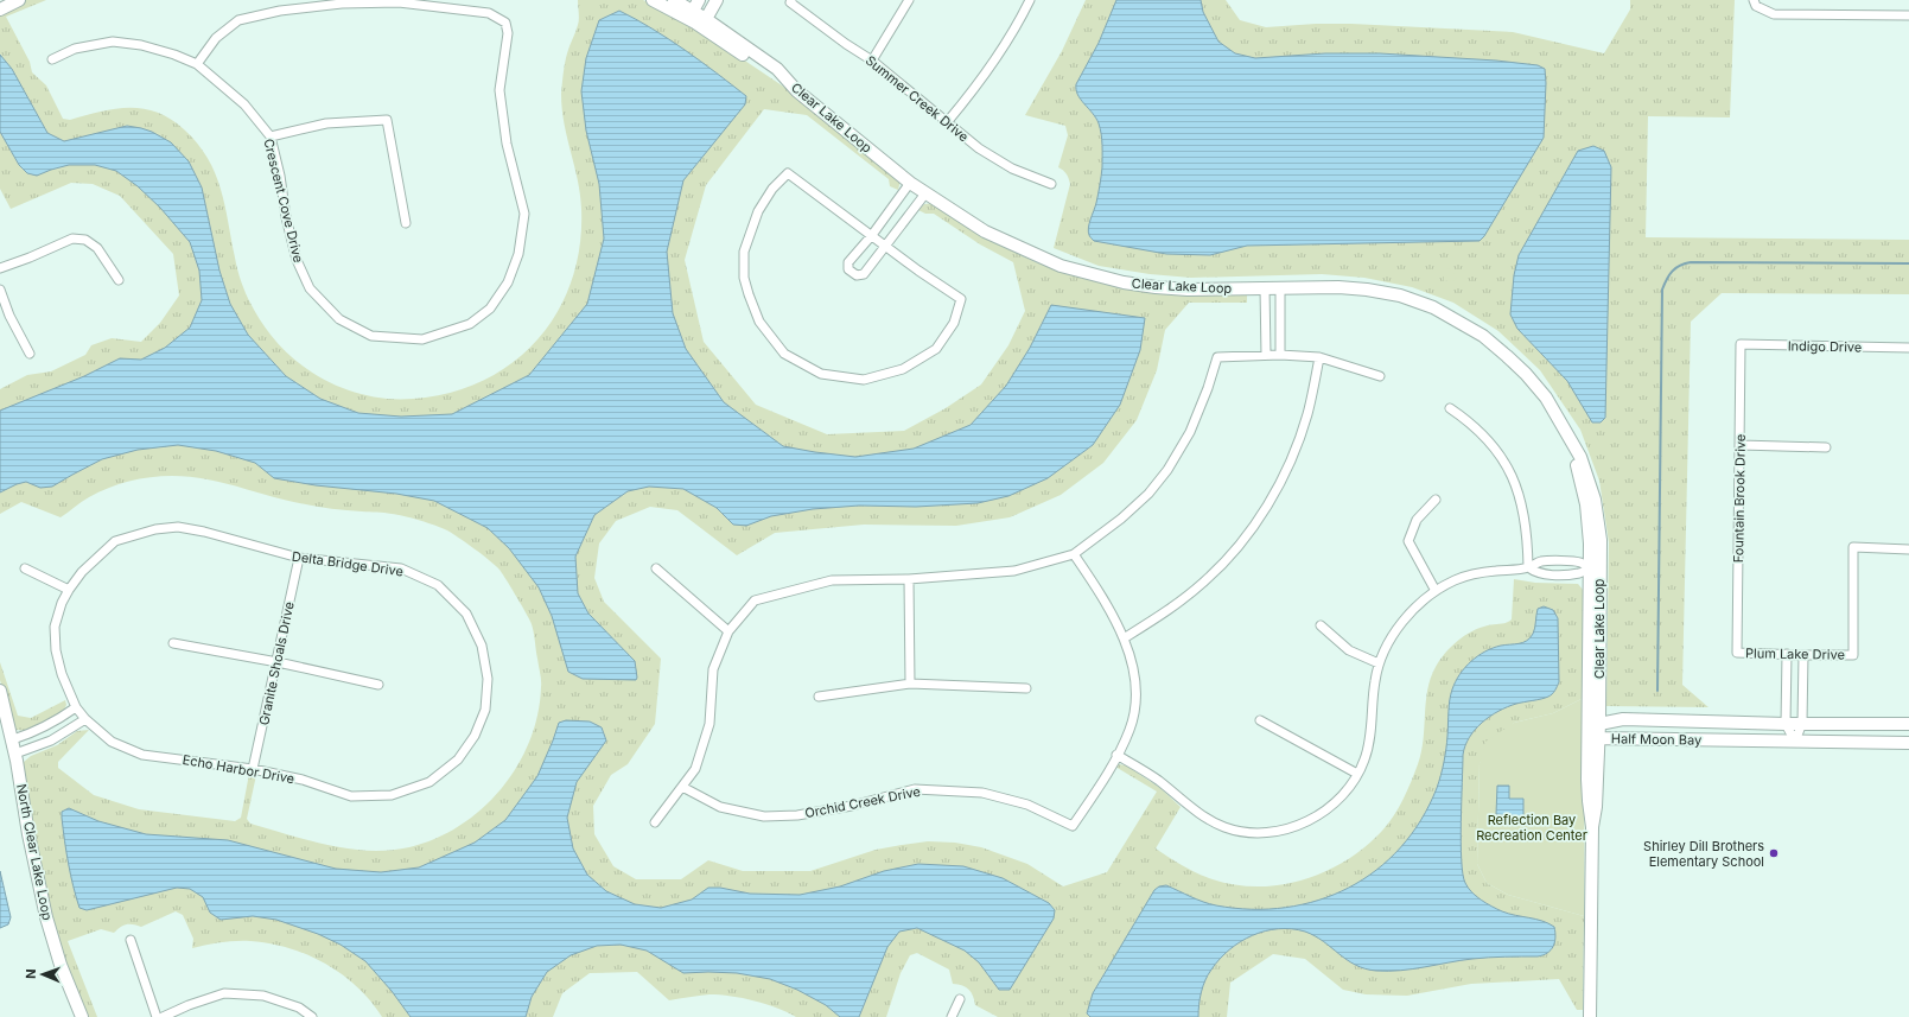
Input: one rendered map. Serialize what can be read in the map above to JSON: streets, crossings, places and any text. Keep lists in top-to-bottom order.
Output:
{
  "streets": {
    "street": [
      "Summer Creek Drive",
      "Clear Lake Loop",
      "Crescent Cove Drive",
      "Indigo Drive",
      "Fountain Brook Drive",
      "Delta Bridge Drive",
      "Plum Lake Drive",
      "Granite Shoals Drive",
      "Half Moon Bay",
      "Echo Harbor Drive",
      "Orchid Creek Drive",
      "North Clear Lake Loop"
    ]
  },
  "crossings": [
    ["Clear Lake Loop", "Half Moon Bay"],
    ["Indigo Drive", "Fountain Brook Drive"],
    ["Fountain Brook Drive", "Plum Lake Drive"],
    ["Delta Bridge Drive", "Granite Shoals Drive"],
    ["Delta Bridge Drive", "Echo Harbor Drive"],
    ["Granite Shoals Drive", "Echo Harbor Drive"]
  ],
  "parks": ["Reflection Bay Recreation Center"],
  "places": ["Shirley Dill Brothers Elementary School"],
  "north": "left"
}
